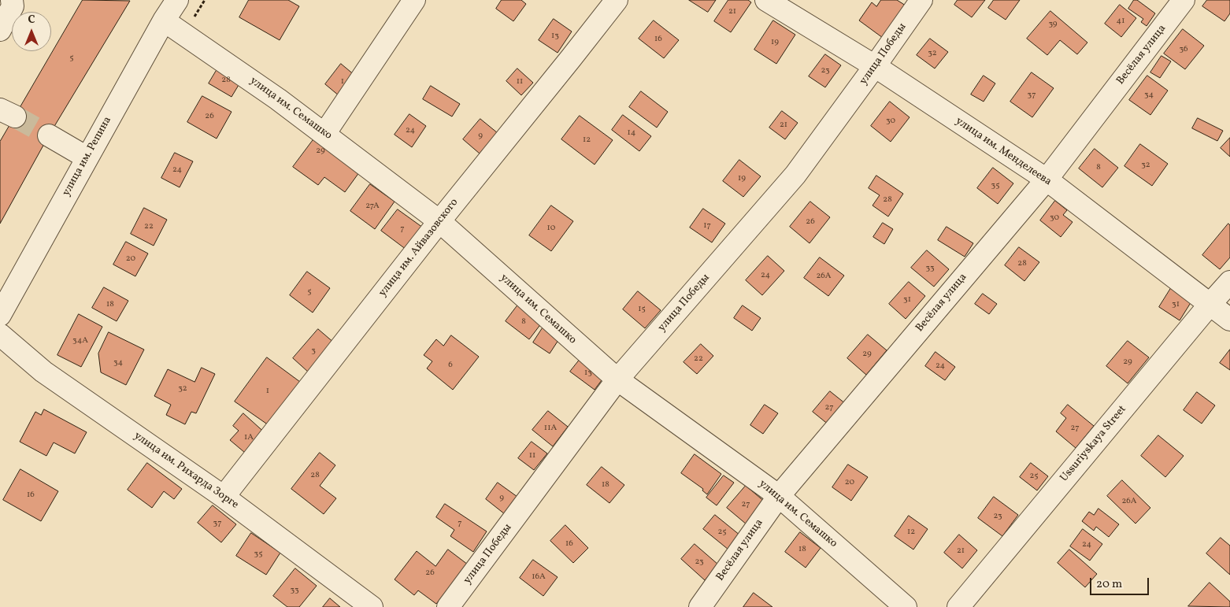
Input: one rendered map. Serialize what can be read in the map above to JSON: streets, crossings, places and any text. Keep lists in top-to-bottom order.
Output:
{
  "streets": {
    "street": [
      "улица Победы",
      "Весёлая улица",
      "улица им. Семашко",
      "улица им. Менделеева",
      "улица им. Репина",
      "улица им. Айвазовского",
      "Ussuriyskaya Street",
      "улица им. Рихарда Зорге"
    ]
  },
  "crossings": [
    ["улица Победы", "улица им. Семашко"],
    ["улица Победы", "улица им. Менделеева"],
    ["Весёлая улица", "улица им. Семашко"],
    ["Весёлая улица", "улица им. Менделеева"],
    ["улица им. Семашко", "улица им. Репина"],
    ["улица им. Семашко", "улица им. Айвазовского"],
    ["улица им. Менделеева", "Ussuriyskaya Street"],
    ["улица им. Айвазовского", "улица им. Рихарда Зорге"]
  ],
  "house_numbers": [
    "21",
    "41",
    "39",
    "13",
    "16",
    "19",
    "36",
    "32",
    "5",
    "23",
    "28",
    "1",
    "11",
    "37",
    "34",
    "26",
    "30",
    "21",
    "24",
    "14",
    "9",
    "12",
    "29",
    "32",
    "8",
    "24",
    "19",
    "35",
    "28",
    "27А",
    "30",
    "26",
    "17",
    "22",
    "10",
    "7",
    "20",
    "28",
    "33",
    "24",
    "26А",
    "5",
    "31",
    "18",
    "31",
    "15",
    "8",
    "34А",
    "3",
    "29",
    "22",
    "29",
    "34",
    "6",
    "24",
    "13",
    "32",
    "1",
    "27",
    "11А",
    "27",
    "1А",
    "11",
    "28",
    "25",
    "20",
    "18",
    "16",
    "9",
    "26А",
    "27",
    "23",
    "37",
    "7",
    "25",
    "12",
    "16",
    "24",
    "18",
    "21",
    "35",
    "23",
    "26",
    "16А",
    "33"
  ],
  "scale_bar": "20 m",
  "north": "top"
}
